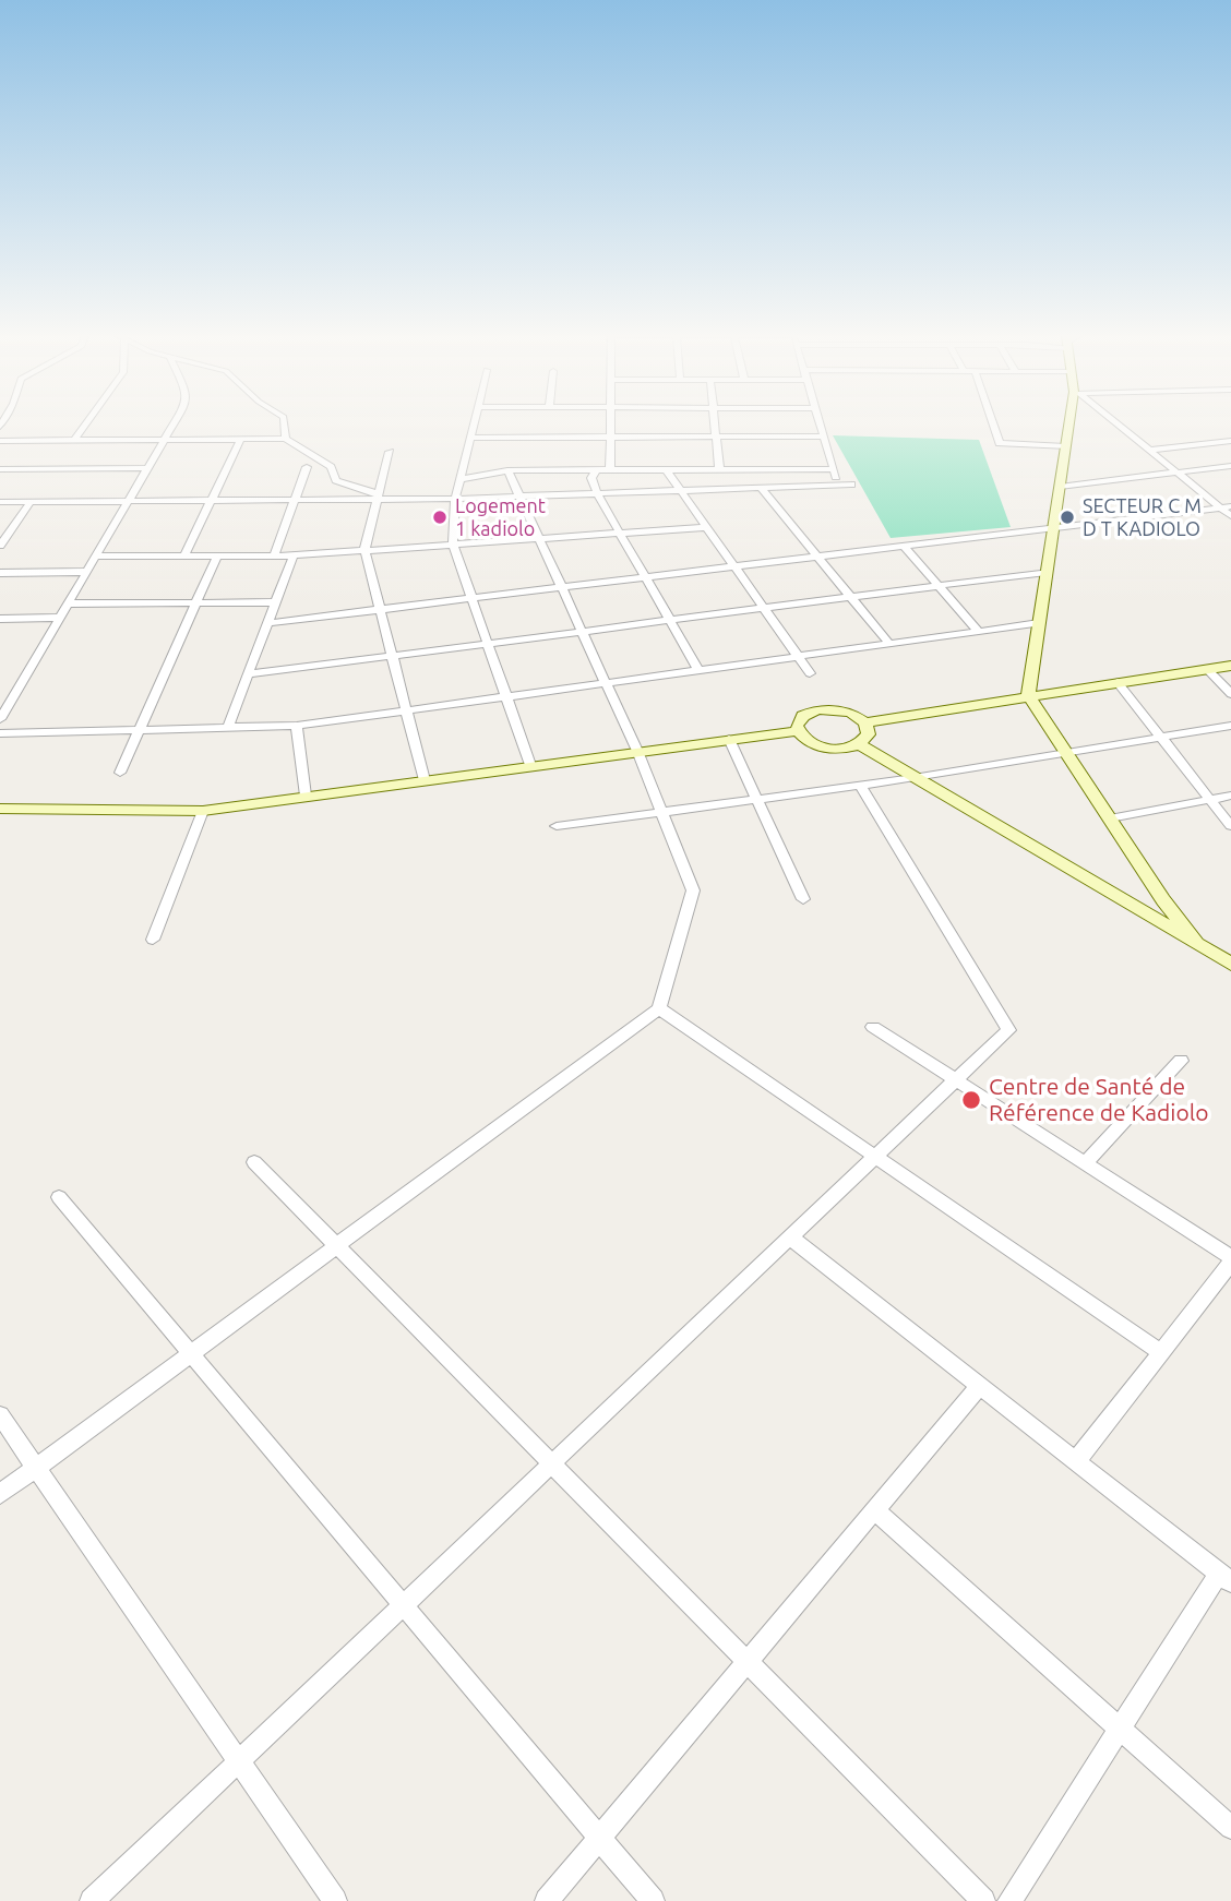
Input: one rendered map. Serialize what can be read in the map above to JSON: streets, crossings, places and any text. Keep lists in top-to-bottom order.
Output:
{
  "places": ["Logement 1 kadiolo", "SECTEUR C M D T KADIOLO", "Centre de Santé de Référence de Kadiolo"]
}
